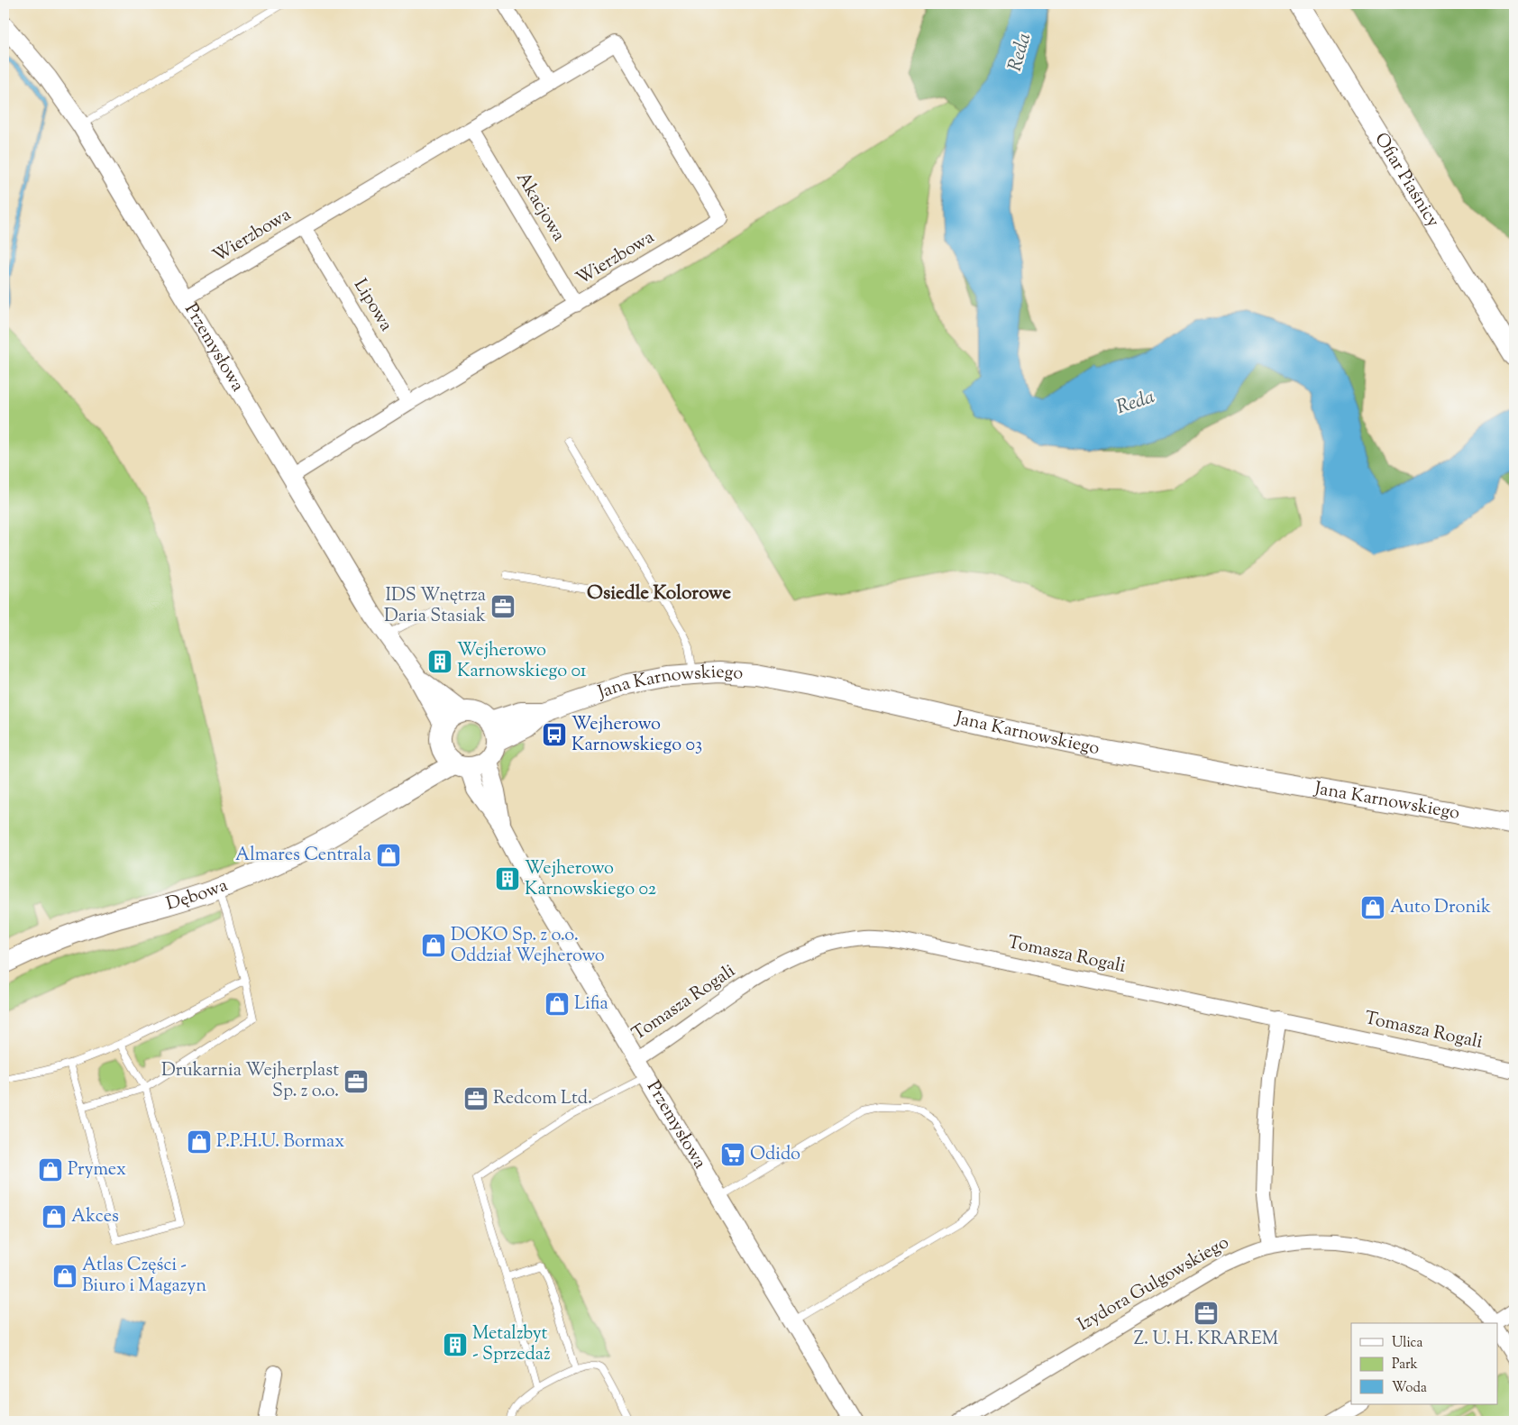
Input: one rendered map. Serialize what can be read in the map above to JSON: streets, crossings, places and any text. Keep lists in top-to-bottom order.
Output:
{
  "streets": {
    "main road": ["Ofiar Piaśnicy", "Jana Karnowskiego", "Dębowa"],
    "street": [
      "Akacjowa",
      "Wierzbowa",
      "Lipowa",
      "Przemysłowa",
      "Tomasza Rogali",
      "Izydora Gulgowskiego"
    ]
  },
  "crossings": [
    ["Akacjowa", "Wierzbowa"],
    ["Wierzbowa", "Lipowa"],
    ["Wierzbowa", "Przemysłowa"],
    ["Przemysłowa", "Jana Karnowskiego"],
    ["Przemysłowa", "Dębowa"],
    ["Przemysłowa", "Tomasza Rogali"],
    ["Jana Karnowskiego", "Dębowa"]
  ],
  "districts": ["Osiedle Kolorowe"],
  "water": ["Reda"],
  "places": {
    "office": [
      "IDS Wnętrza Daria Stasiak",
      "Drukarnia Wejherplast Sp. z o.o.",
      "Redcom Ltd.",
      "Z. U. H. KRAREM"
    ],
    "building": ["Wejherowo Karnowskiego 01", "Wejherowo Karnowskiego 02", "Metalzbyt - Sprzedaż"],
    "bus stop": ["Wejherowo Karnowskiego 03"],
    "shop": [
      "Almares Centrala",
      "Auto Dronik",
      "DOKO Sp. z o.o. Oddział Wejherowo",
      "Lifia",
      "P.P.H.U. Bormax",
      "Prymex",
      "Akces",
      "Atlas Części - Biuro i Magazyn"
    ],
    "supermarket": ["Odido"]
  },
  "legend": ["Ulica", "Park", "Woda"]
}
